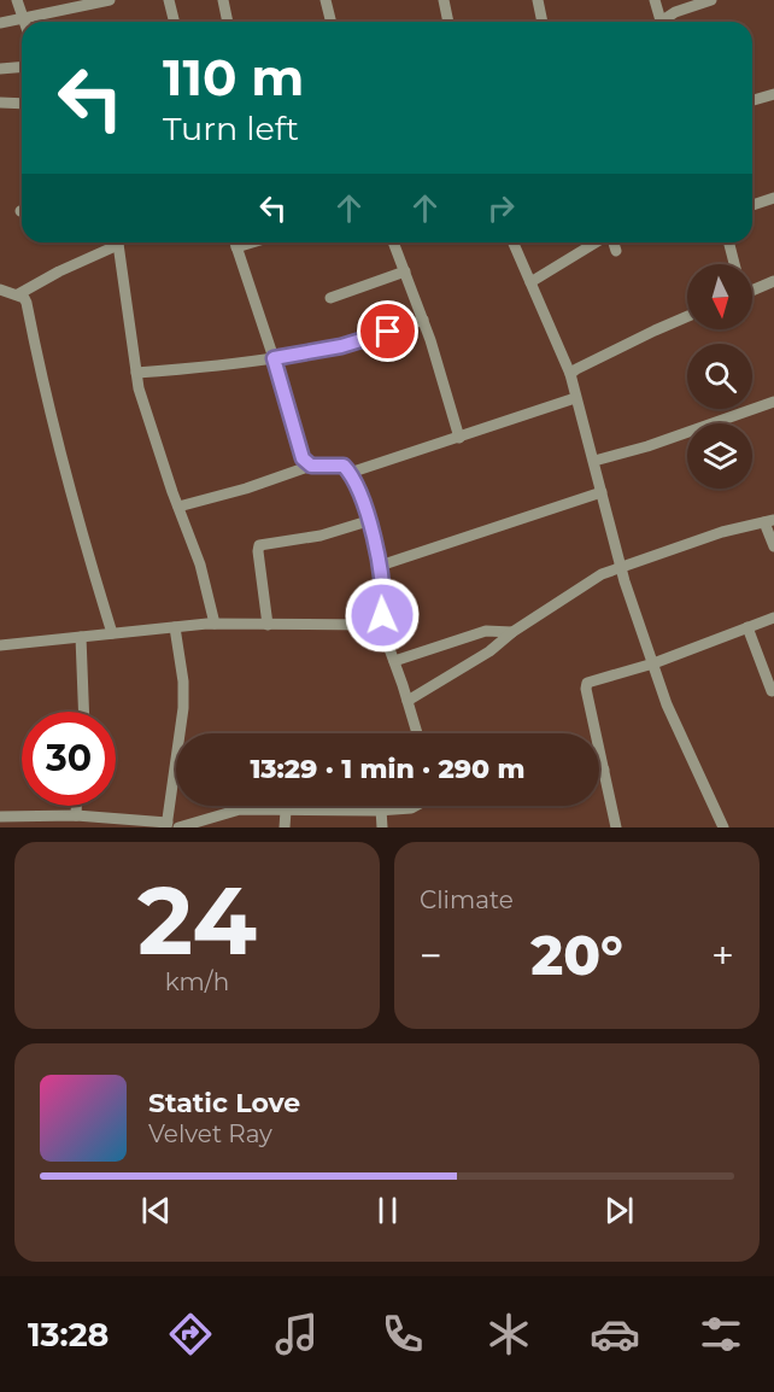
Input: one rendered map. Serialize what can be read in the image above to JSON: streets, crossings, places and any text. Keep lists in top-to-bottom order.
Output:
{
  "north": "bottom",
  "page": {
    "turn": ["110 m", "Turn left"],
    "limit": "30",
    "trip": "13:29 · 1 min · 290 m",
    "tile": [
      ["24", "km/h"],
      "Climate"
    ],
    "heat": ["−", "20°", "+"],
    "song": ["Static Love", "Velvet Ray"],
    "tabs": "13:28"
  }
}
